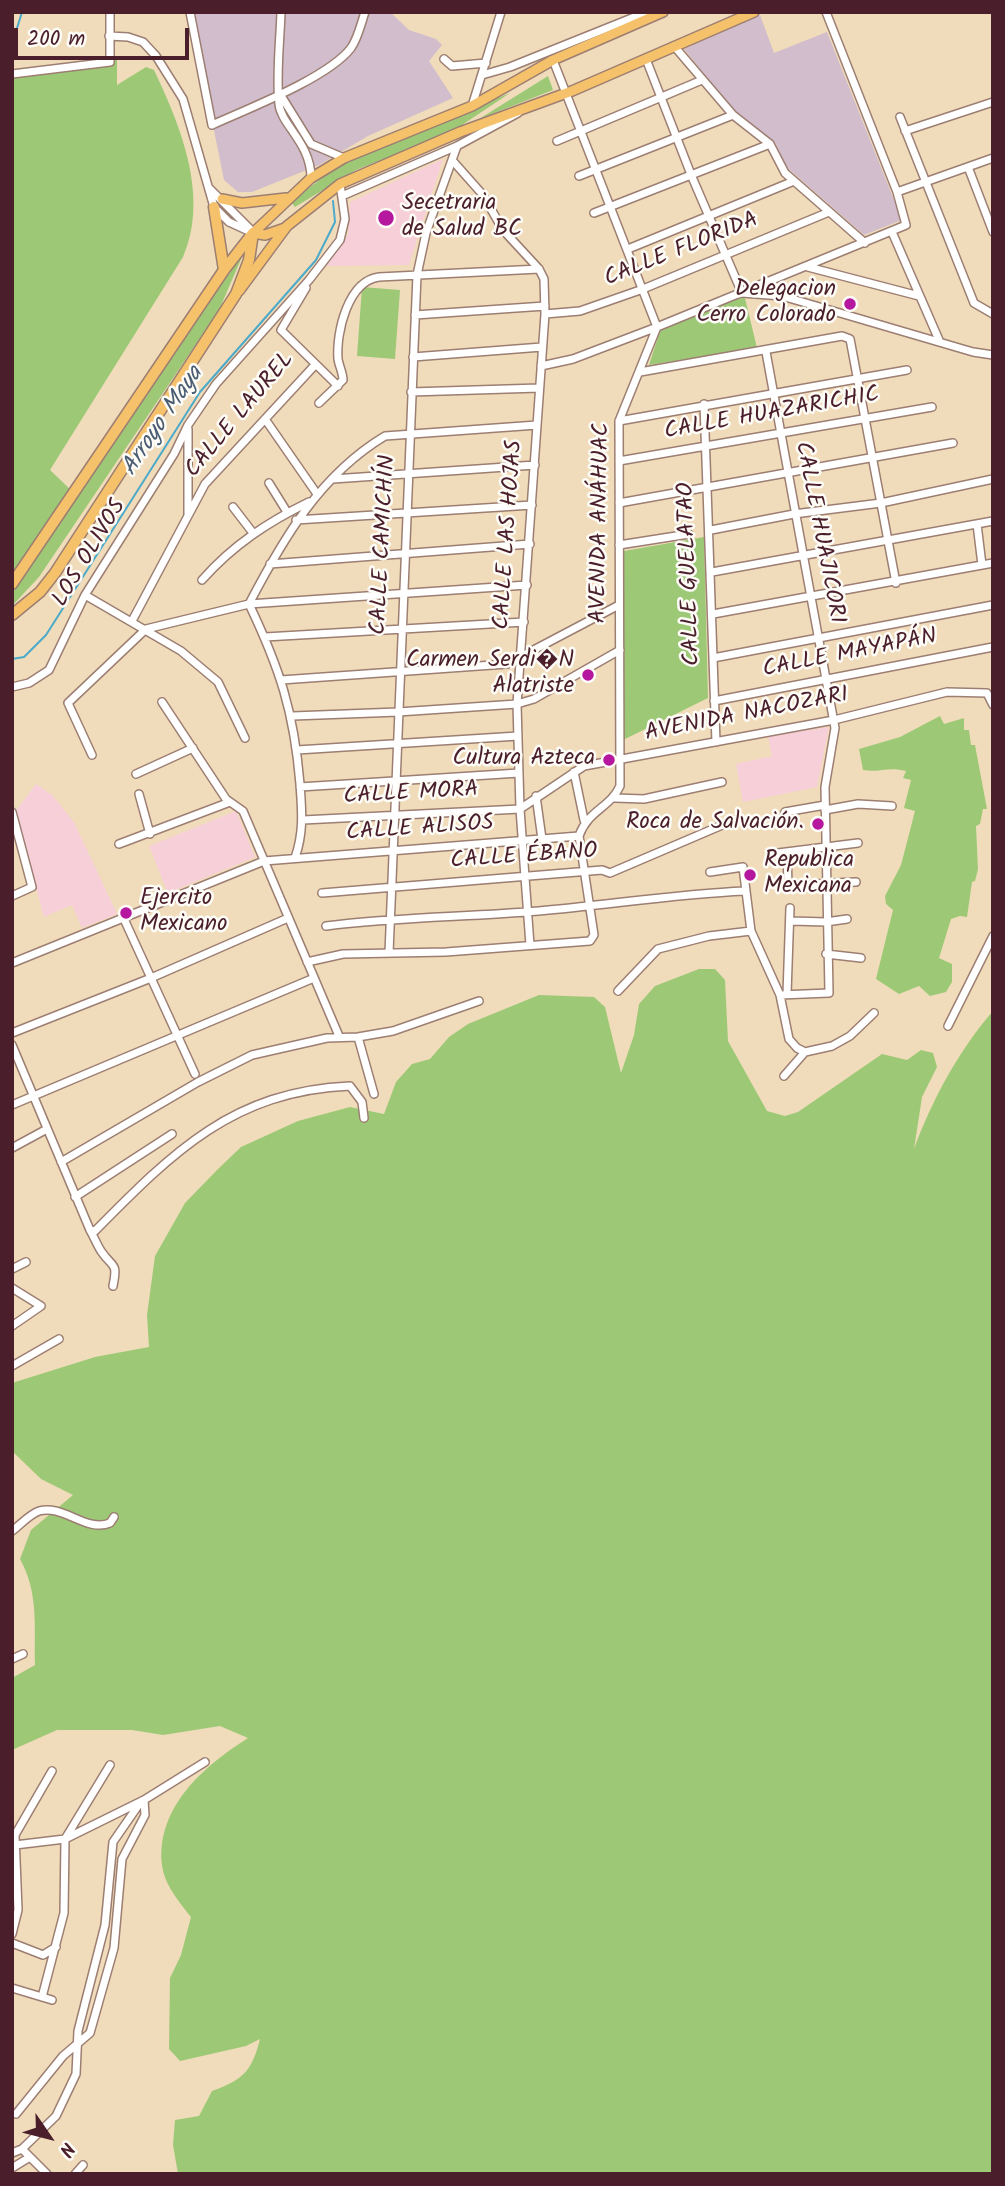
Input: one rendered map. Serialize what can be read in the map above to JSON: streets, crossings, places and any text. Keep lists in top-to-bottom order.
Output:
{
  "streets": {
    "street": [
      "CALLE FLORIDA",
      "CALLE HUAZARICHIC",
      "CALLE LAUREL",
      "AVENIDA ANÁHUAC",
      "CALLE HUAJICORI",
      "CALLE LAS HOJAS",
      "CALLE CAMICHÍN",
      "LOS OLIVOS",
      "CALLE GUELATAO",
      "CALLE MAYAPÁN",
      "AVENIDA NACOZARI",
      "CALLE MORA",
      "CALLE ALISOS",
      "CALLE ÉBANO"
    ]
  },
  "crossings": [
    ["CALLE FLORIDA", "CALLE LAS HOJAS"],
    ["CALLE FLORIDA", "CALLE CAMICHÍN"],
    ["CALLE HUAZARICHIC", "AVENIDA ANÁHUAC"],
    ["CALLE HUAZARICHIC", "CALLE HUAJICORI"],
    ["CALLE HUAZARICHIC", "CALLE GUELATAO"],
    ["CALLE LAUREL", "LOS OLIVOS"],
    ["AVENIDA ANÁHUAC", "AVENIDA NACOZARI"],
    ["CALLE HUAJICORI", "CALLE MAYAPÁN"],
    ["CALLE HUAJICORI", "AVENIDA NACOZARI"],
    ["CALLE LAS HOJAS", "AVENIDA NACOZARI"],
    ["CALLE LAS HOJAS", "CALLE MORA"],
    ["CALLE LAS HOJAS", "CALLE ALISOS"],
    ["CALLE LAS HOJAS", "CALLE ÉBANO"],
    ["CALLE CAMICHÍN", "CALLE MORA"],
    ["CALLE CAMICHÍN", "CALLE ALISOS"],
    ["CALLE CAMICHÍN", "CALLE ÉBANO"],
    ["CALLE GUELATAO", "CALLE MAYAPÁN"],
    ["CALLE GUELATAO", "AVENIDA NACOZARI"],
    ["AVENIDA NACOZARI", "CALLE MORA"]
  ],
  "water": ["Arroyo Maya"],
  "places": [
    "Secetraria de Salud BC",
    "Delegacion Cerro Colorado",
    "Carmen Serdi�N Alatriste",
    "Cultura Azteca",
    "Roca de Salvación.",
    "Republica Mexicana",
    "Ejercito Mexicano"
  ],
  "scale_bar": "200 m",
  "north": "bottom right"
}
